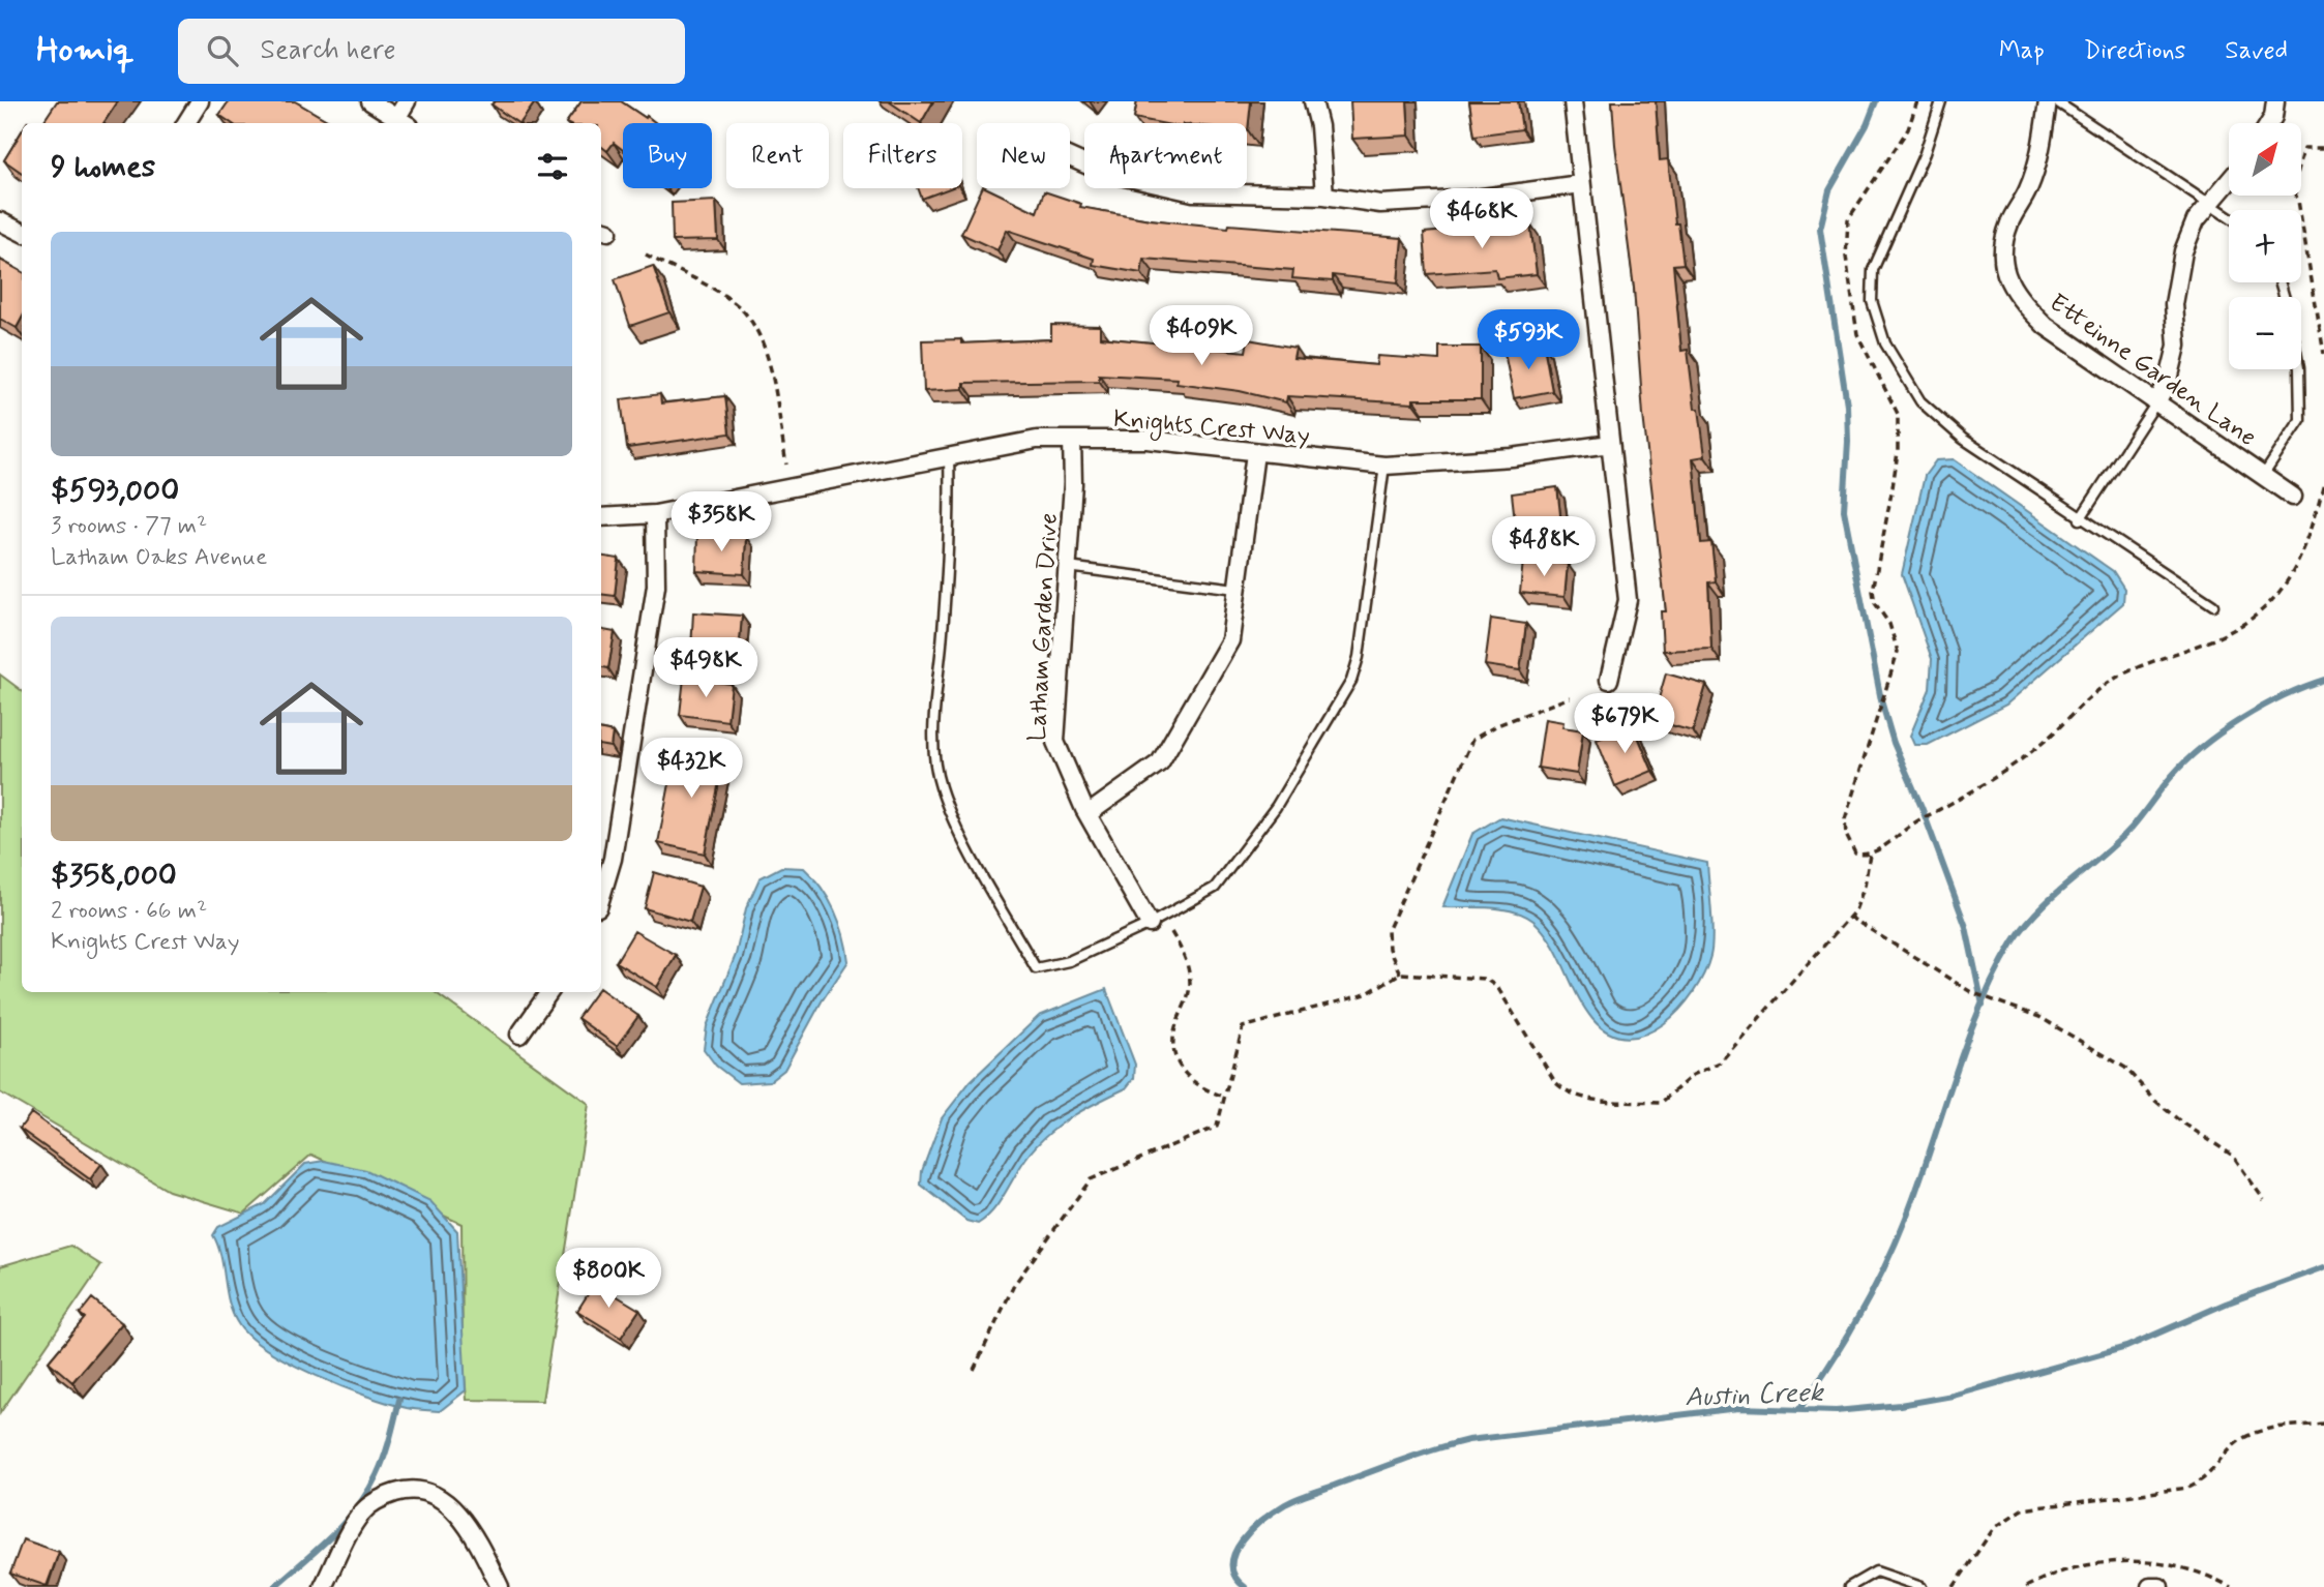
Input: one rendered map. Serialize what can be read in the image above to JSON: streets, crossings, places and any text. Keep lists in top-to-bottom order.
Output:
{
  "streets": {
    "street": ["Etteinne Garden Lane", "Knights Crest Way", "Latham Garden Drive"]
  },
  "crossings": [
    ["Knights Crest Way", "Latham Garden Drive"]
  ],
  "water": ["Austin Creek"],
  "north": "top right",
  "page": {
    "header": "Homiq",
    "search": "Search here",
    "nav": ["Map", "Directions", "Saved"],
    "map_buttons": ["+", "−"],
    "chip": [
      "Buy",
      "Rent",
      "Filters",
      "New",
      "Apartment"
    ],
    "heading": "9 homes",
    "price": [
      "$468K",
      "$409K",
      "$593K",
      "$358K",
      "$488K",
      "$498K",
      "$679K",
      "$432K",
      "$800K"
    ],
    "list": [
      {
        "name": "$593,000",
        "note": "3 rooms · 77 m² · Latham Oaks Avenue"
      },
      {
        "name": "$358,000",
        "note": "2 rooms · 66 m² · Knights Crest Way"
      }
    ]
  }
}
